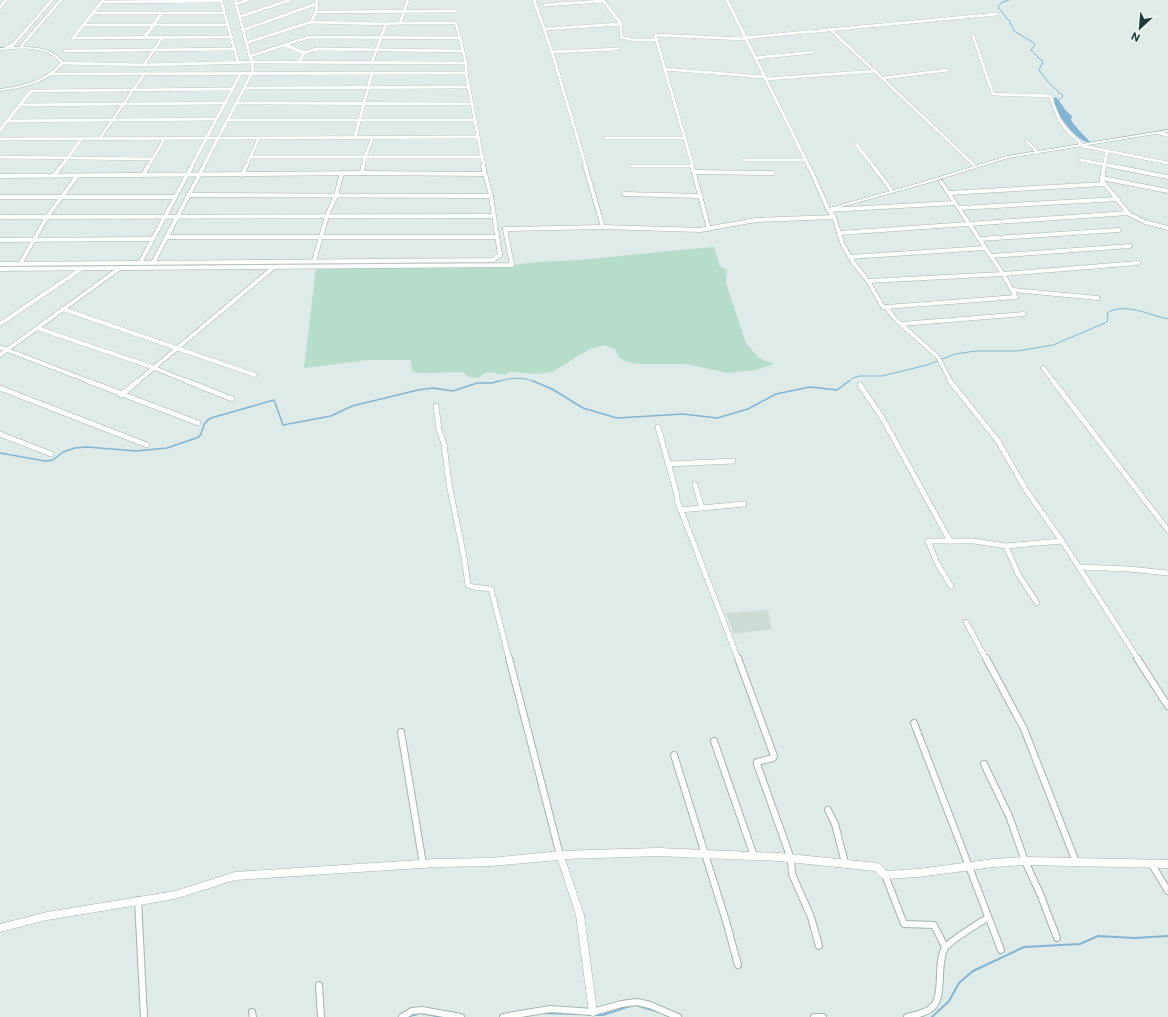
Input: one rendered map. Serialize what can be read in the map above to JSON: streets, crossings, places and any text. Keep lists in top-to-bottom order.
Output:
{
  "north": "bottom left"
}
